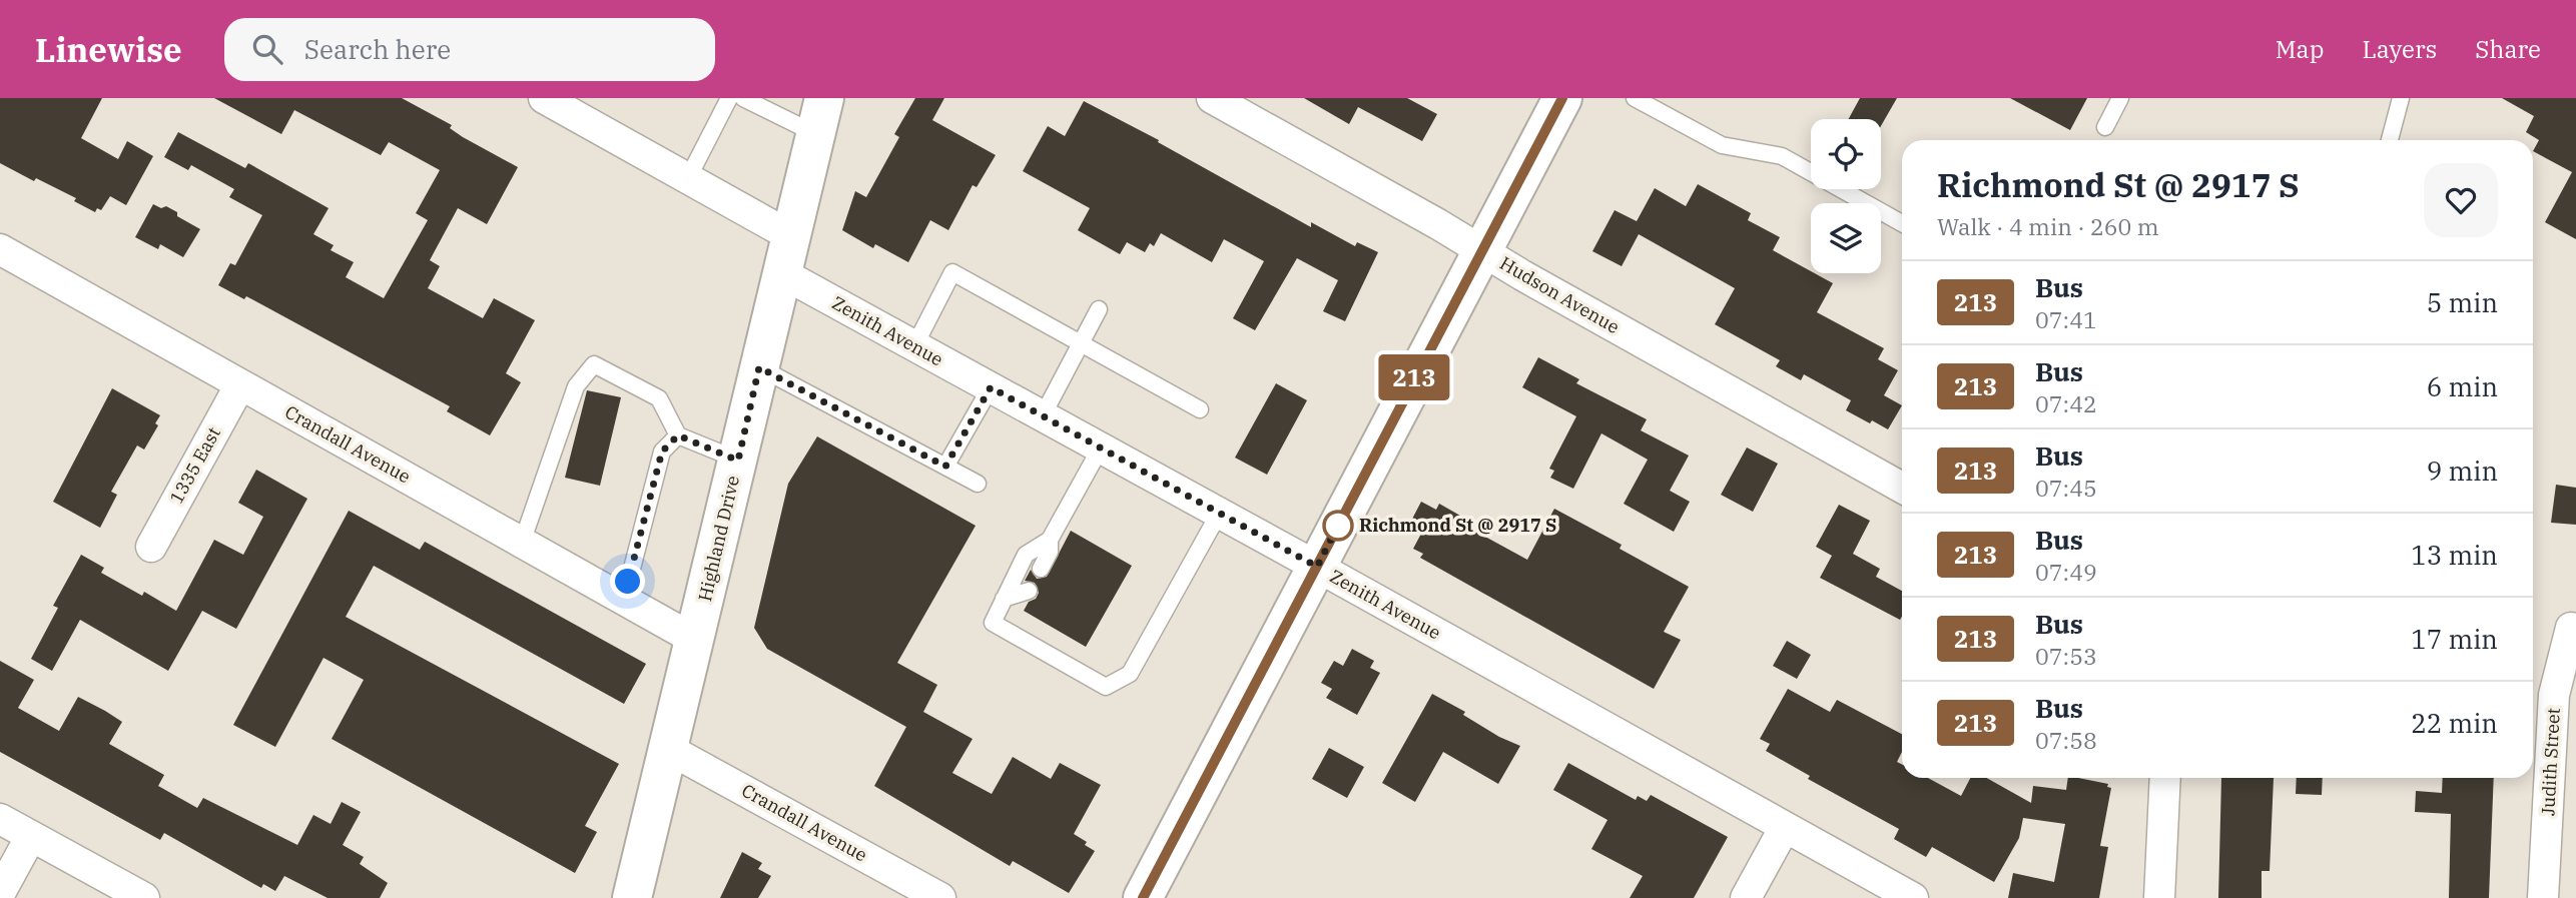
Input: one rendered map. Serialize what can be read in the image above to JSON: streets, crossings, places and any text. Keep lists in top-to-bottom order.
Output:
{
  "streets": {
    "main road": ["Highland Drive"],
    "street": [
      "Hudson Avenue",
      "Zenith Avenue",
      "Crandall Avenue",
      "1335 East",
      "Judith Street"
    ]
  },
  "crossings": [
    ["Zenith Avenue", "Highland Drive"],
    ["Crandall Avenue", "1335 East"],
    ["Crandall Avenue", "Highland Drive"]
  ],
  "places": ["Richmond St @ 2917 S"],
  "lines": ["bus line 213"],
  "page": {
    "header": "Linewise",
    "search": "Search here",
    "nav": ["Map", "Layers", "Share"],
    "on_map": "213",
    "heading": ["Richmond St @ 2917 S", "Walk · 4 min · 260 m"],
    "list": [
      {
        "mark": "213",
        "name": "Bus",
        "note": "07:41",
        "value": "5 min"
      },
      {
        "mark": "213",
        "name": "Bus",
        "note": "07:42",
        "value": "6 min"
      },
      {
        "mark": "213",
        "name": "Bus",
        "note": "07:45",
        "value": "9 min"
      },
      {
        "mark": "213",
        "name": "Bus",
        "note": "07:49",
        "value": "13 min"
      },
      {
        "mark": "213",
        "name": "Bus",
        "note": "07:53",
        "value": "17 min"
      },
      {
        "mark": "213",
        "name": "Bus",
        "note": "07:58",
        "value": "22 min"
      }
    ]
  }
}
